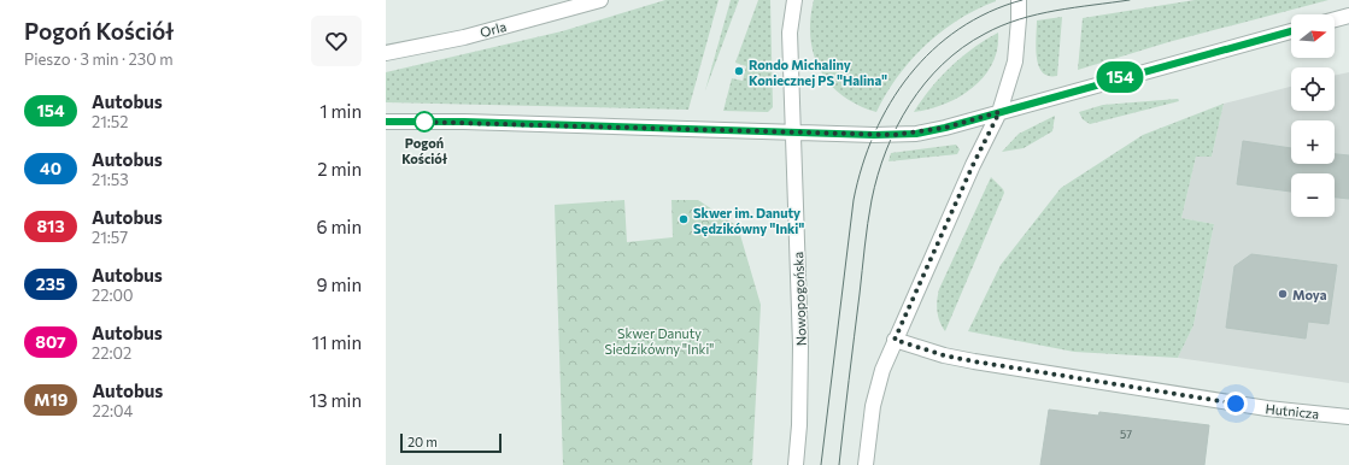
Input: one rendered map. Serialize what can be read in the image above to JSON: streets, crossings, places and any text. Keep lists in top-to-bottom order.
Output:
{
  "streets": {
    "street": ["Orla", "Nowopogońska", "Hutnicza"]
  },
  "parks": ["Skwer Danuty Siedzikówny \"Inki\""],
  "places": [
    "Rondo Michaliny Koniecznej PS \"Halina\"",
    "Pogoń Kościół",
    "Skwer im. Danuty Sędzikówny \"Inki\"",
    "Moya"
  ],
  "lines": ["bus line 154"],
  "house_numbers": ["57"],
  "scale_bar": "20 m",
  "north": "right",
  "page": {
    "heading": ["Pogoń Kościół", "Pieszo · 3 min · 230 m"],
    "on_map": "154",
    "map_buttons": ["+", "−"],
    "list": [
      {
        "mark": "154",
        "name": "Autobus",
        "note": "21:52",
        "value": "1 min"
      },
      {
        "mark": "40",
        "name": "Autobus",
        "note": "21:53",
        "value": "2 min"
      },
      {
        "mark": "813",
        "name": "Autobus",
        "note": "21:57",
        "value": "6 min"
      },
      {
        "mark": "235",
        "name": "Autobus",
        "note": "22:00",
        "value": "9 min"
      },
      {
        "mark": "807",
        "name": "Autobus",
        "note": "22:02",
        "value": "11 min"
      },
      {
        "mark": "M19",
        "name": "Autobus",
        "note": "22:04",
        "value": "13 min"
      }
    ],
    "scale": "20 m"
  }
}
